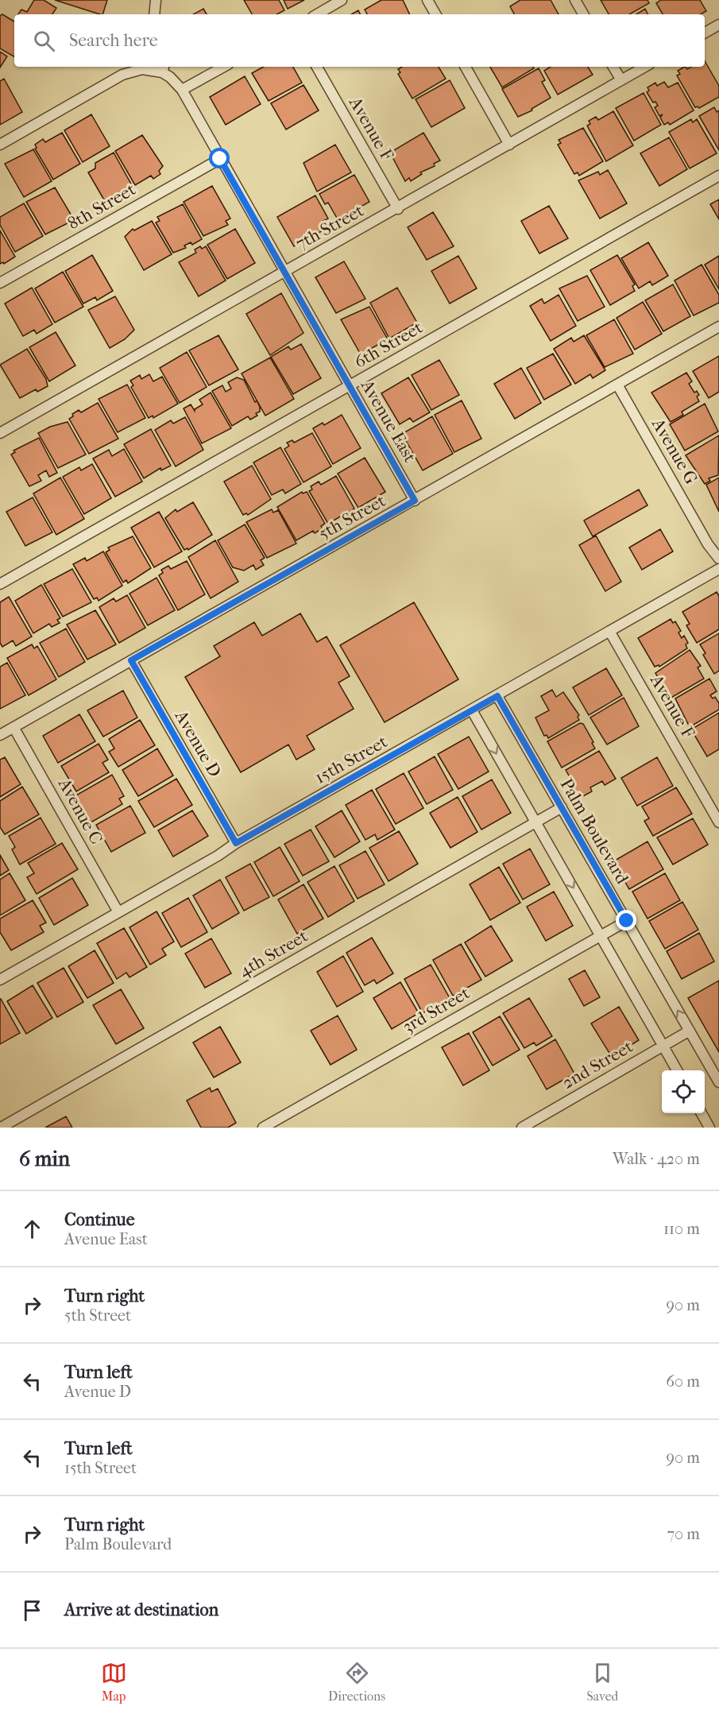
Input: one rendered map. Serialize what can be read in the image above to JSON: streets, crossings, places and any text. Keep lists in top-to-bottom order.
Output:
{
  "streets": {
    "lane": [
      "Avenue F",
      "8th Street",
      "7th Street",
      "6th Street",
      "Avenue East",
      "Avenue G",
      "5th Street",
      "Avenue D",
      "15th Street",
      "Avenue C",
      "Palm Boulevard",
      "4th Street",
      "3rd Street",
      "2nd Street"
    ]
  },
  "crossings": [
    ["Avenue F", "7th Street"],
    ["Avenue F", "15th Street"],
    ["8th Street", "Avenue East"],
    ["7th Street", "Avenue East"],
    ["6th Street", "Avenue East"],
    ["Avenue East", "5th Street"],
    ["Avenue G", "5th Street"],
    ["5th Street", "Avenue D"],
    ["5th Street", "Avenue C"],
    ["Avenue D", "15th Street"],
    ["15th Street", "Avenue C"],
    ["15th Street", "Palm Boulevard"],
    ["Palm Boulevard", "4th Street"],
    ["Palm Boulevard", "3rd Street"],
    ["Palm Boulevard", "2nd Street"]
  ],
  "page": {
    "search": "Search here",
    "heading": ["6 min", "Walk · 420 m"],
    "list": [
      ["Continue", "Avenue East", "110 m"],
      ["Turn right", "5th Street", "90 m"],
      ["Turn left", "Avenue D", "60 m"],
      ["Turn left", "15th Street", "90 m"],
      ["Turn right", "Palm Boulevard", "70 m"],
      "Arrive at destination"
    ],
    "nav": ["Map", "Directions", "Saved"]
  }
}
